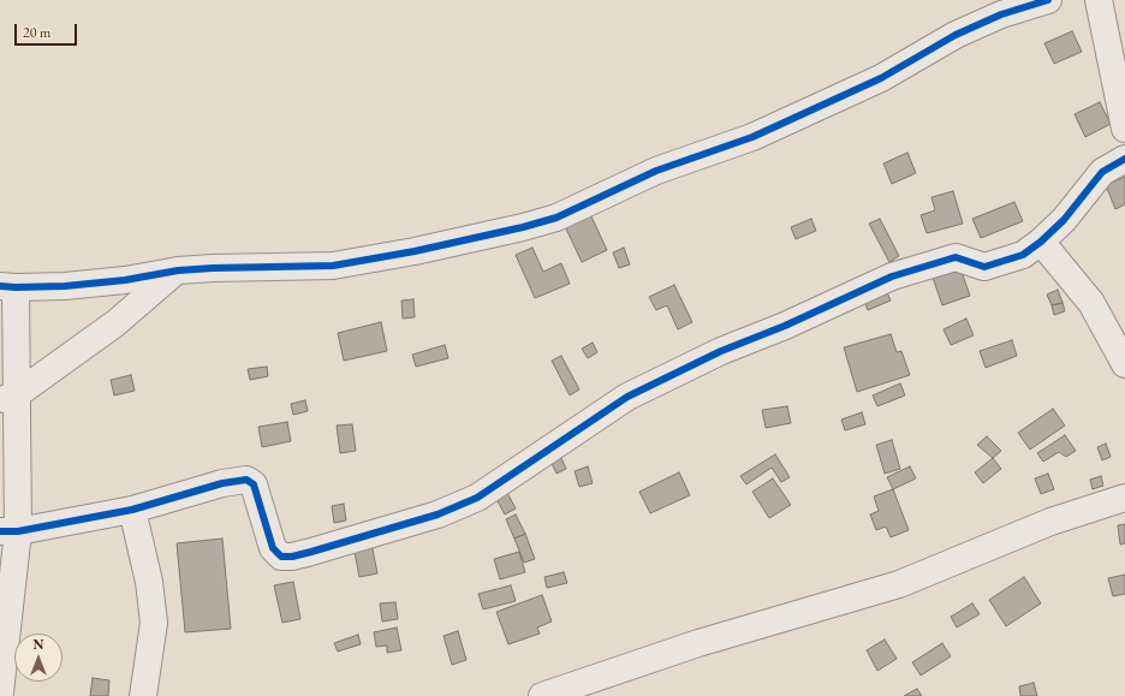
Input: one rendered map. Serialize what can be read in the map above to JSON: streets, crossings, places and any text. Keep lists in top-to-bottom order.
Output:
{
  "scale_bar": "20 m",
  "north": "top"
}
